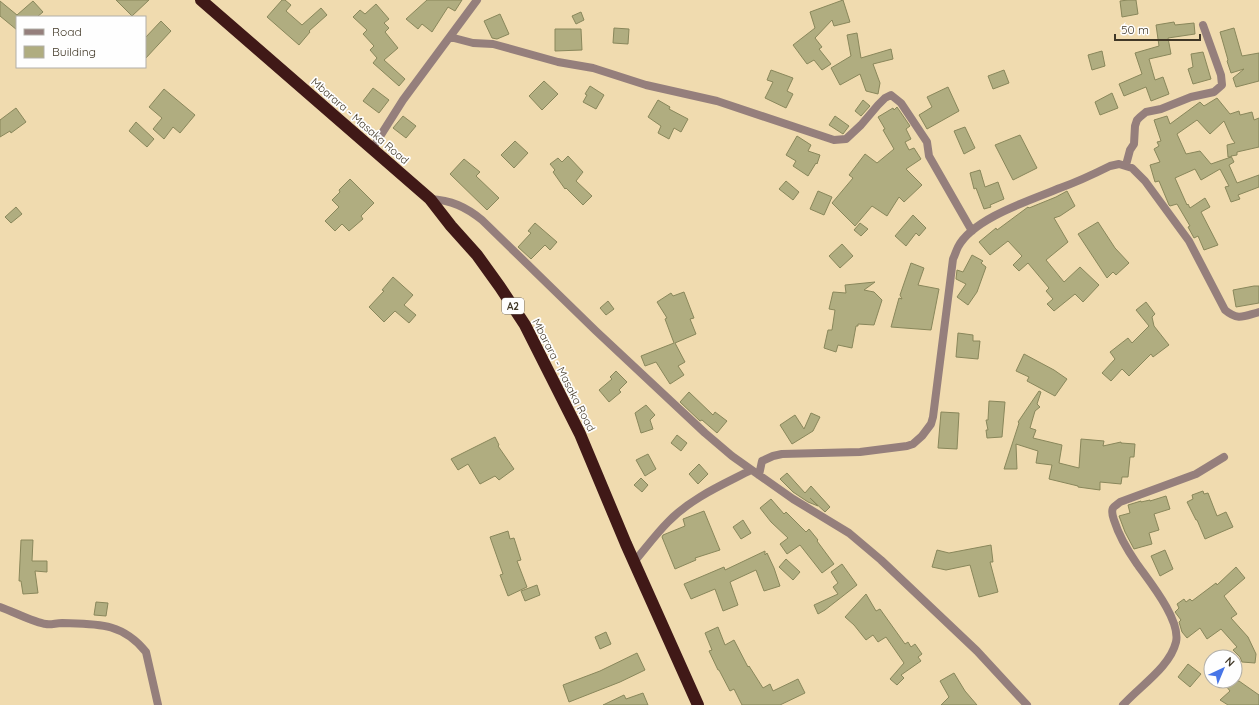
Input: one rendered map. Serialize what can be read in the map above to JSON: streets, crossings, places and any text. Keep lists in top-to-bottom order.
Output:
{
  "streets": {
    "highway": ["Mbarara - Masaka Road", "A2"]
  },
  "legend": ["Road", "Building"],
  "scale_bar": "50 m",
  "north": "top right"
}
